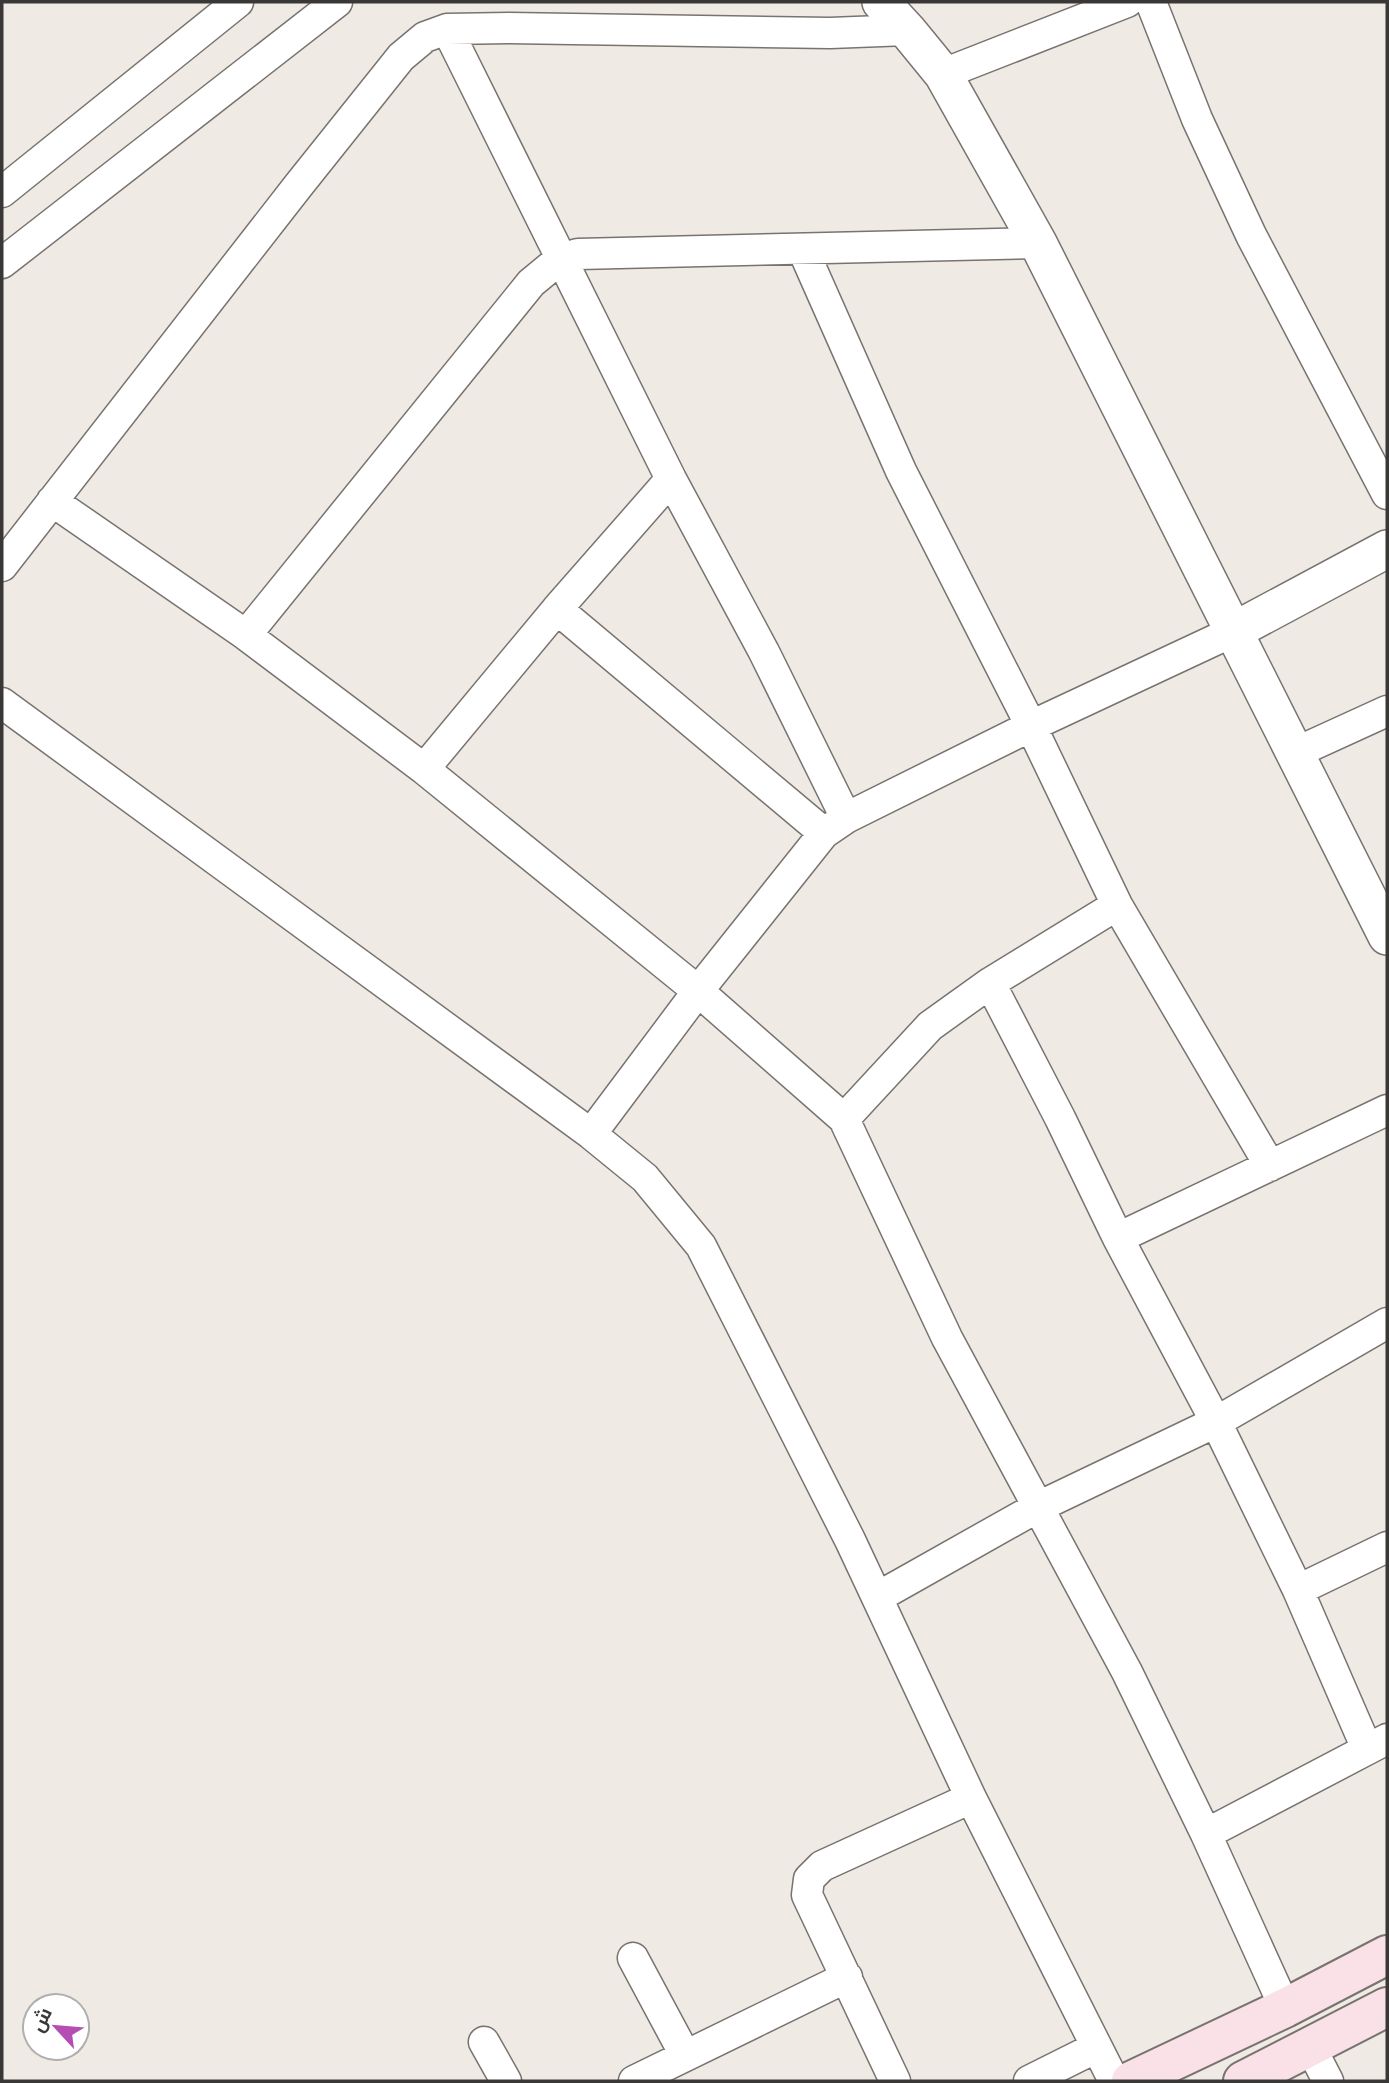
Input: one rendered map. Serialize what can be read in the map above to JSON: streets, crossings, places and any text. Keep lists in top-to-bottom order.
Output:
{
  "north": "top left"
}
